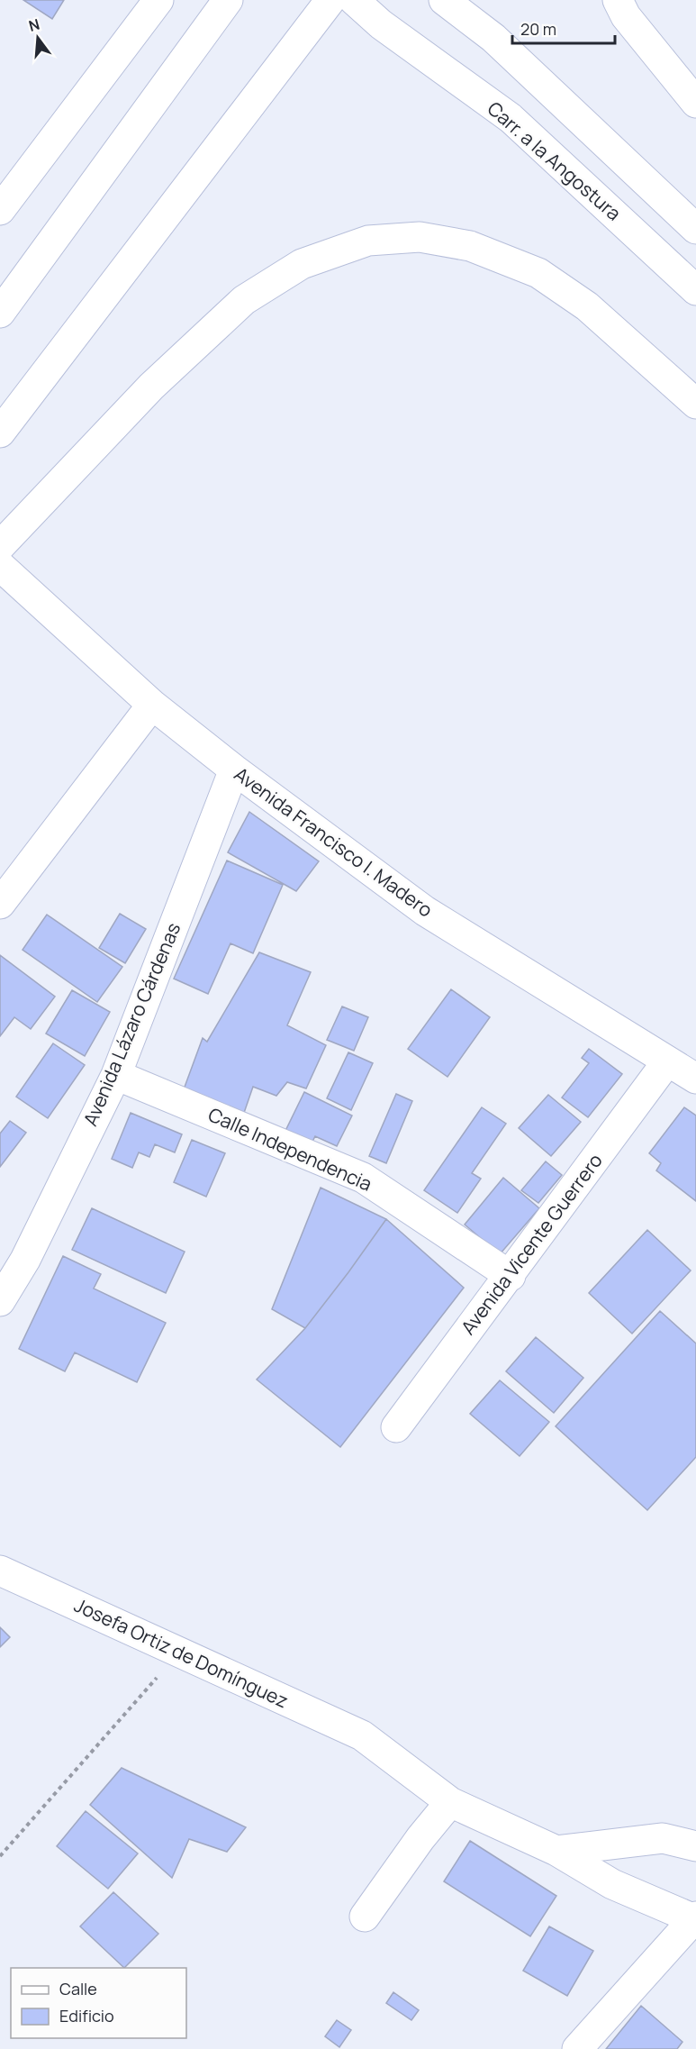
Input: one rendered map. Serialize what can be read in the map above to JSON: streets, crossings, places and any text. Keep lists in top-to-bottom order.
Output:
{
  "streets": {
    "street": [
      "Carr. a la Angostura",
      "Avenida Francisco I. Madero",
      "Avenida Lázaro Cárdenas",
      "Calle Independencia",
      "Avenida Vicente Guerrero",
      "Josefa Ortiz de Domínguez"
    ]
  },
  "crossings": [
    ["Avenida Francisco I. Madero", "Avenida Lázaro Cárdenas"],
    ["Avenida Francisco I. Madero", "Avenida Vicente Guerrero"],
    ["Avenida Lázaro Cárdenas", "Calle Independencia"],
    ["Calle Independencia", "Avenida Vicente Guerrero"]
  ],
  "legend": ["Calle", "Edificio"],
  "scale_bar": "20 m",
  "north": "top"
}
